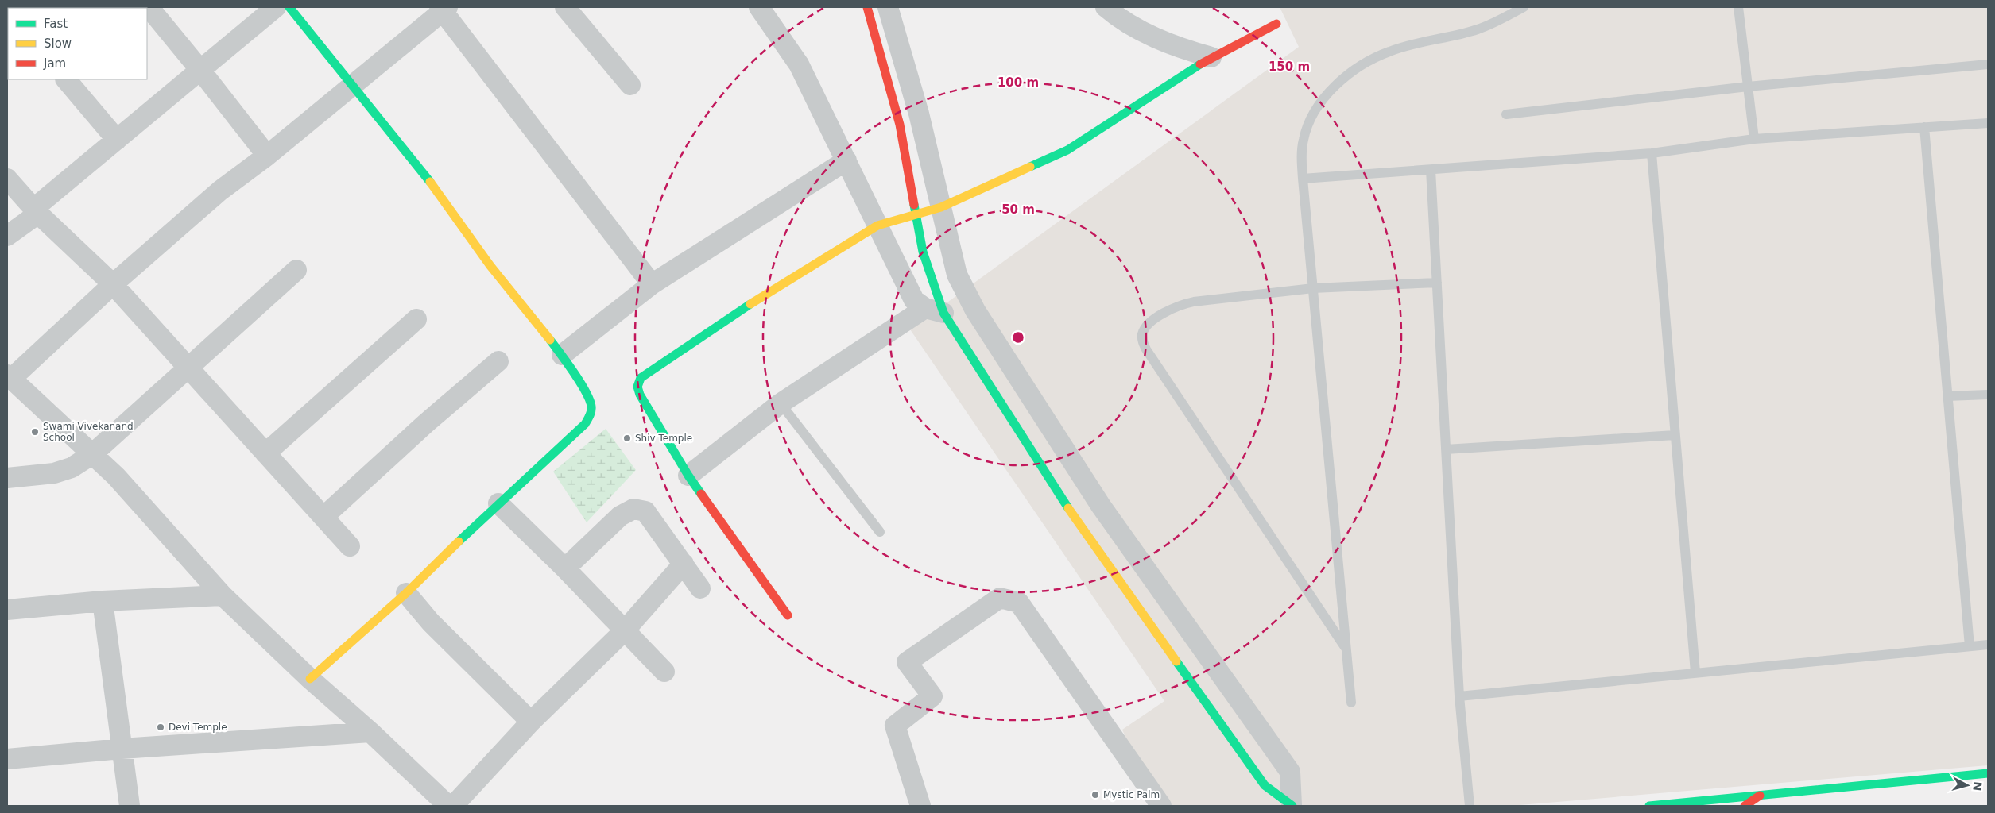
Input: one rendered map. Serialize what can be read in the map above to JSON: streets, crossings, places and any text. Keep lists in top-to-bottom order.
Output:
{
  "places": [
    "Swami Vivekanand School",
    "Shiv Temple",
    "Devi Temple",
    "Mystic Palm"
  ],
  "legend": ["Fast", "Slow", "Jam"],
  "north": "right",
  "rings": ["150 m", "100 m", "50 m"]
}
